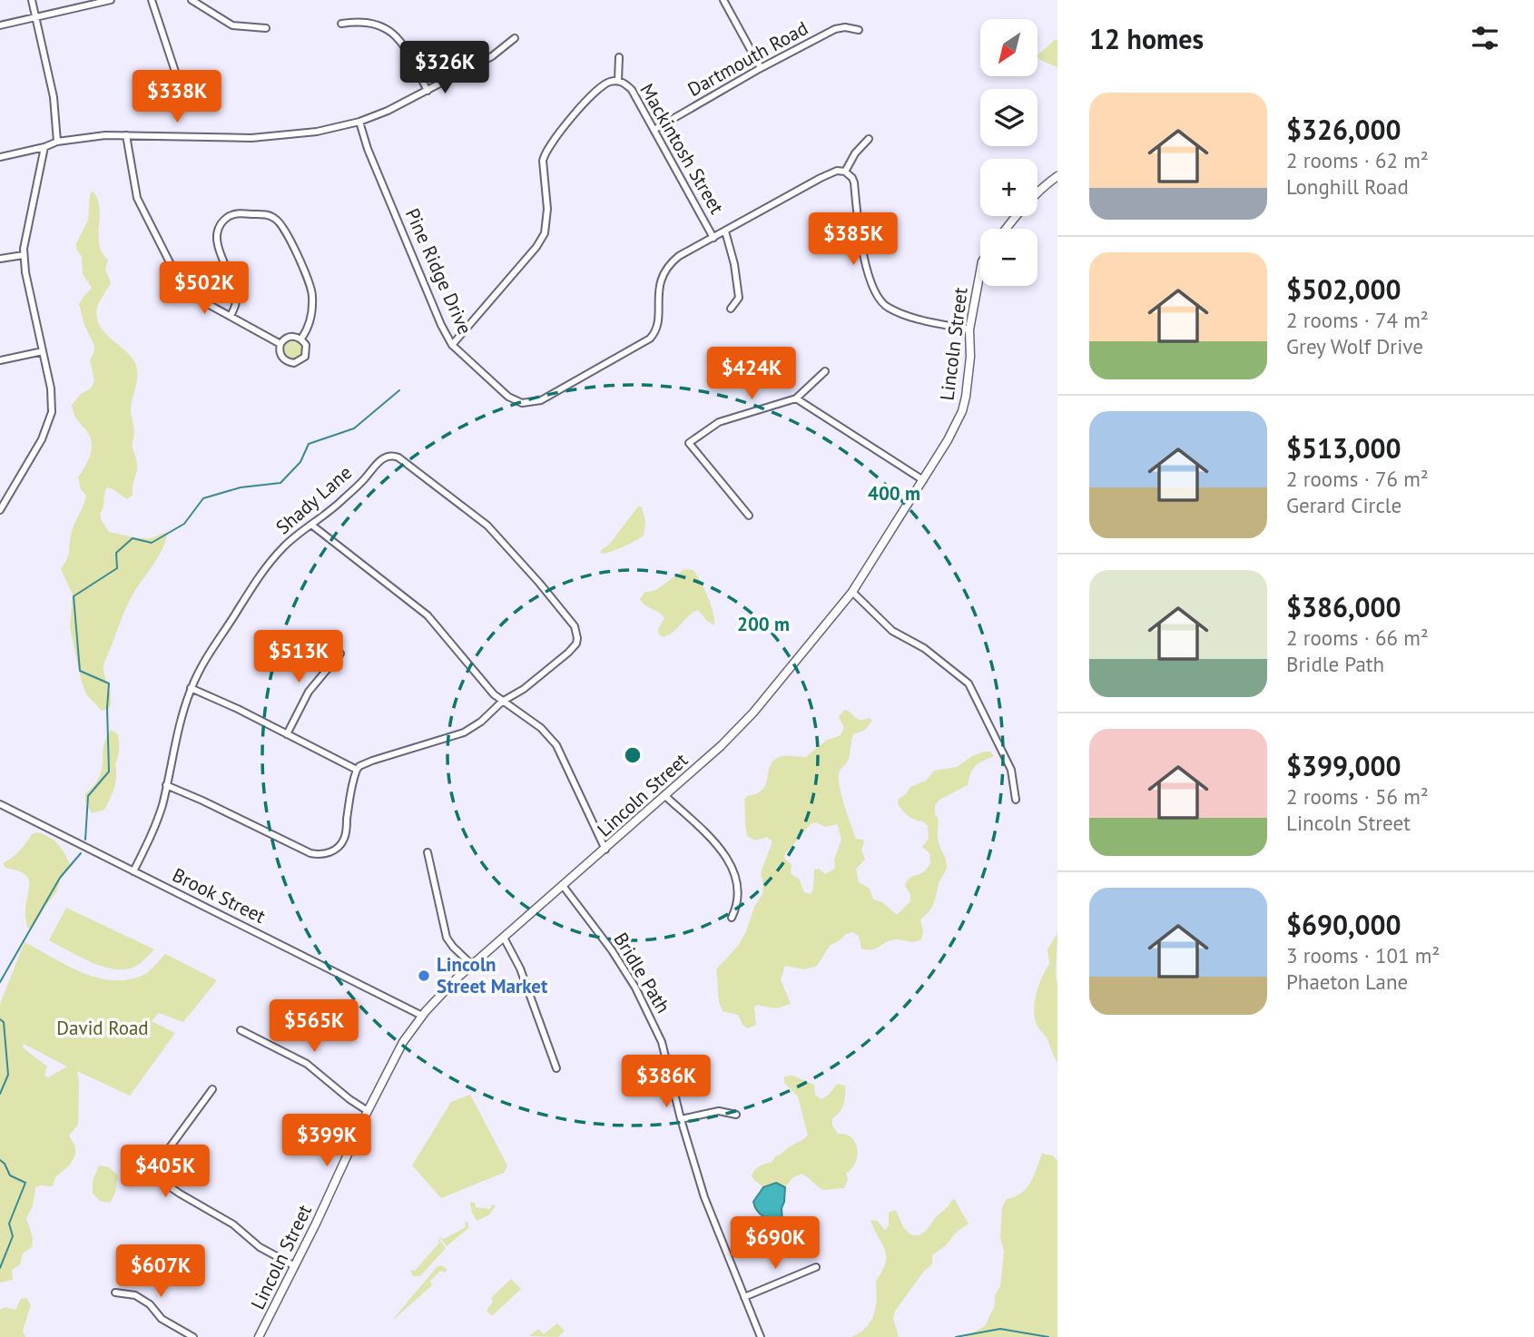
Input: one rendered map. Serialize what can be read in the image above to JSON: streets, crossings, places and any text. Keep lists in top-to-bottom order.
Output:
{
  "streets": {
    "main road": ["Lincoln Street"],
    "street": [
      "Dartmouth Road",
      "Mackintosh Street",
      "Pine Ridge Drive",
      "Shady Lane",
      "Brook Street",
      "Bridle Path"
    ]
  },
  "crossings": [
    ["Dartmouth Road", "Mackintosh Street"],
    ["Mackintosh Street", "Pine Ridge Drive"],
    ["Lincoln Street", "Brook Street"],
    ["Lincoln Street", "Bridle Path"],
    ["Shady Lane", "Brook Street"]
  ],
  "parks": ["David Road"],
  "places": ["Lincoln Street Market"],
  "north": "bottom left",
  "page": {
    "heading": "12 homes",
    "map_buttons": ["+", "−"],
    "price": [
      "$326K",
      "$338K",
      "$385K",
      "$502K",
      "$424K",
      "$513K",
      "$565K",
      "$386K",
      "$399K",
      "$405K",
      "$690K",
      "$607K"
    ],
    "list": [
      {
        "name": "$326,000",
        "note": "2 rooms · 62 m² · Longhill Road"
      },
      {
        "name": "$502,000",
        "note": "2 rooms · 74 m² · Grey Wolf Drive"
      },
      {
        "name": "$513,000",
        "note": "2 rooms · 76 m² · Gerard Circle"
      },
      {
        "name": "$386,000",
        "note": "2 rooms · 66 m² · Bridle Path"
      },
      {
        "name": "$399,000",
        "note": "2 rooms · 56 m² · Lincoln Street"
      },
      {
        "name": "$690,000",
        "note": "3 rooms · 101 m² · Phaeton Lane"
      }
    ]
  },
  "rings": ["400 m", "200 m"]
}
